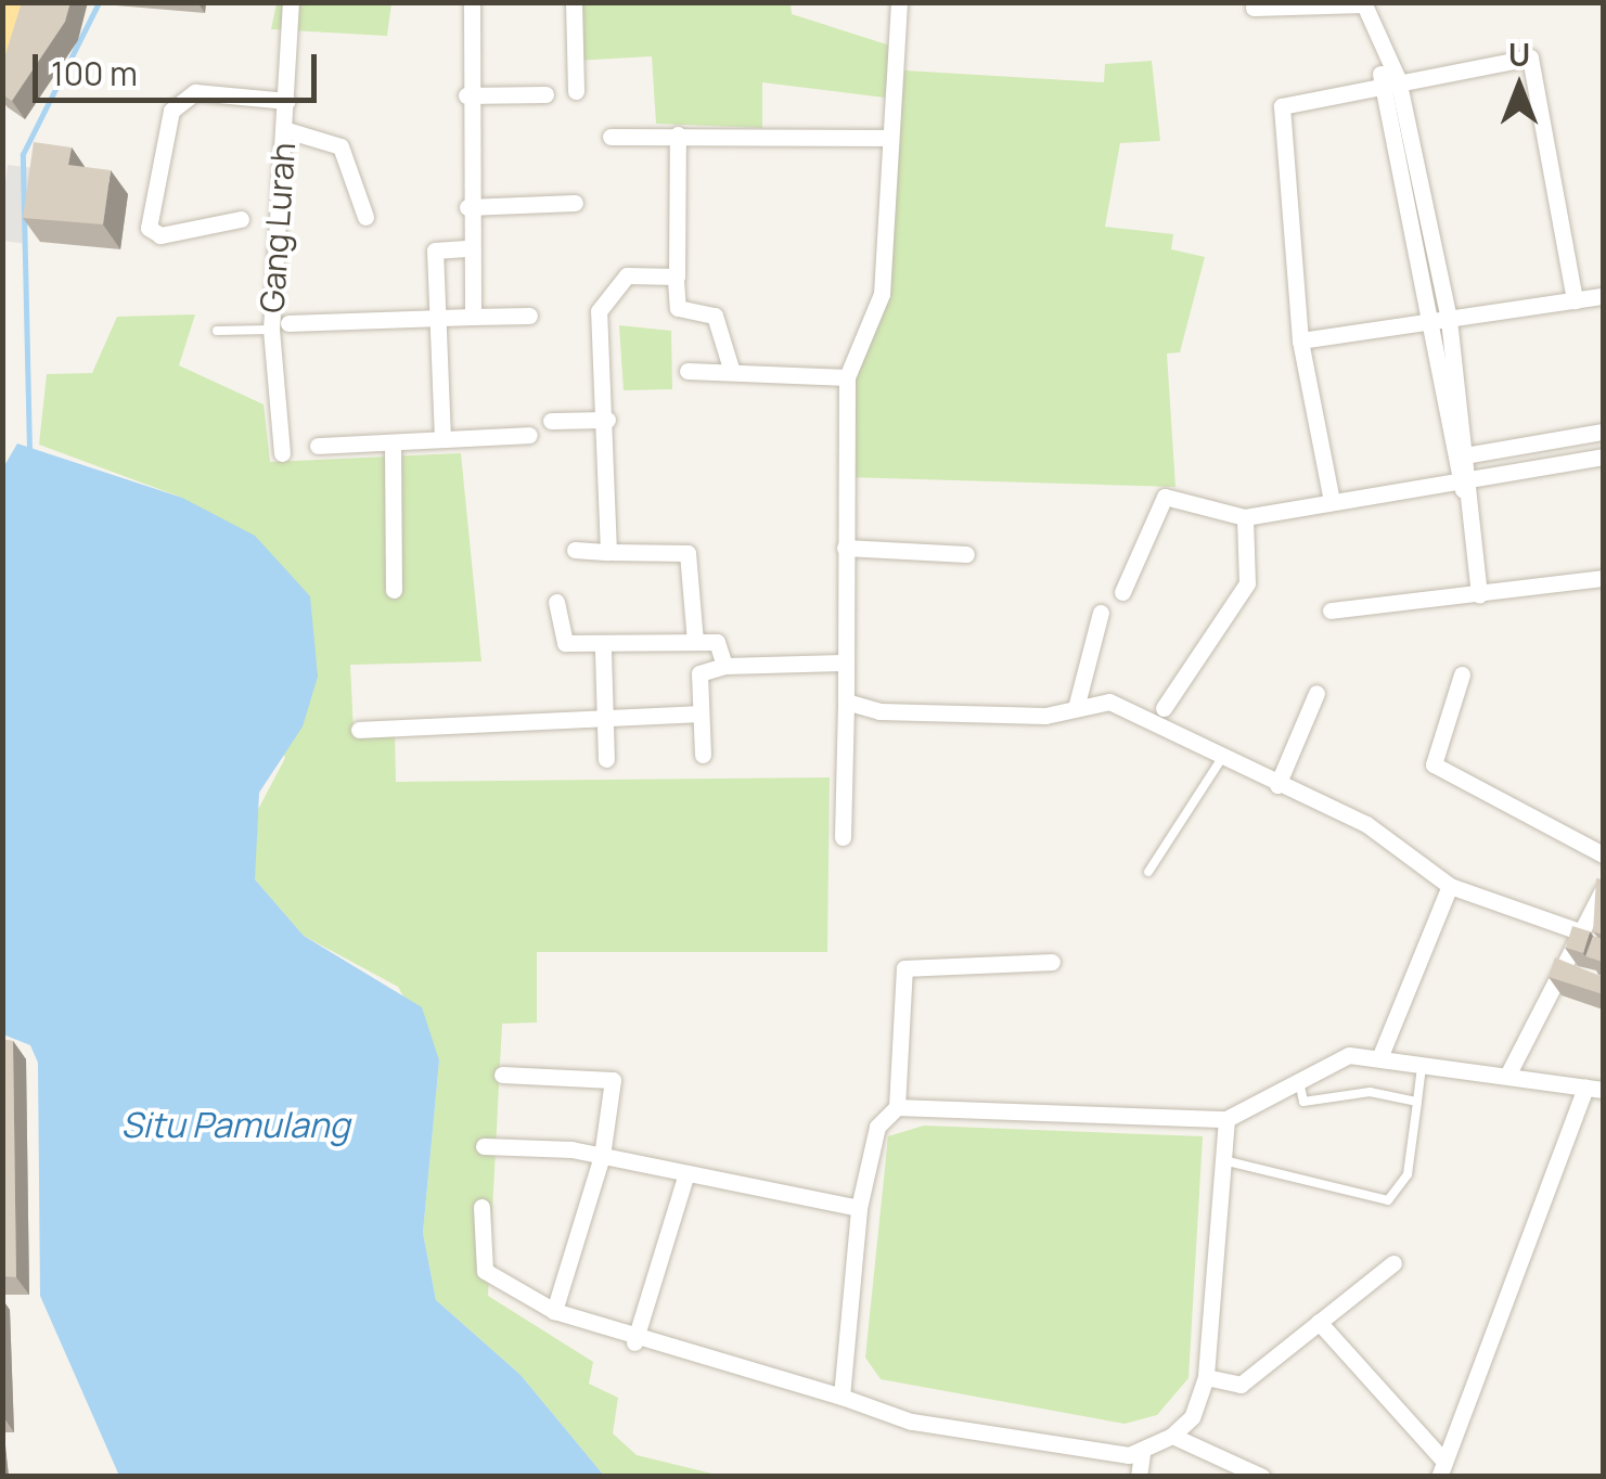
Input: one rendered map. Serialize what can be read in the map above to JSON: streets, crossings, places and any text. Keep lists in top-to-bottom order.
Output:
{
  "streets": {
    "street": ["Gang Lurah"]
  },
  "water": ["Situ Pamulang"],
  "scale_bar": "100 m",
  "north": "top"
}
